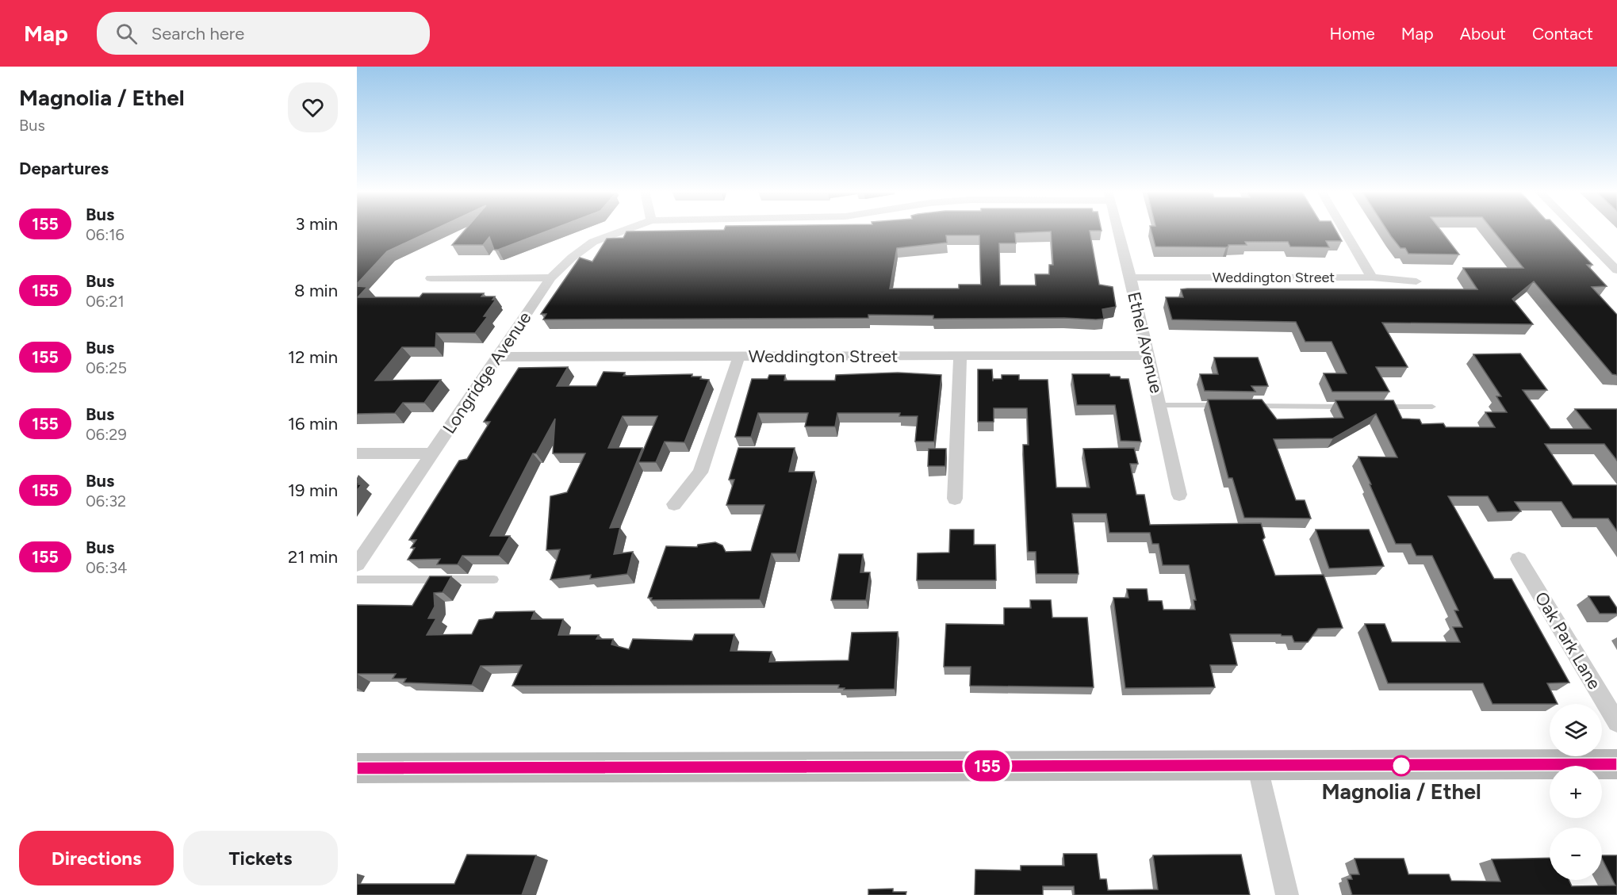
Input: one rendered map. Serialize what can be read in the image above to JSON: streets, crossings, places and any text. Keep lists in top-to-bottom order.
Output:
{
  "streets": {
    "street": [
      "Weddington Street",
      "Ethel Avenue",
      "Longridge Avenue",
      "Oak Park Lane"
    ]
  },
  "crossings": [
    ["Weddington Street", "Ethel Avenue"],
    ["Weddington Street", "Longridge Avenue"]
  ],
  "places": ["Magnolia / Ethel"],
  "lines": ["bus line 155"],
  "page": {
    "header": "Map",
    "search": "Search here",
    "nav": [
      "Home",
      "Map",
      "About",
      "Contact"
    ],
    "heading": [
      ["Magnolia / Ethel", "Bus"],
      "Departures"
    ],
    "on_map": "155",
    "list": [
      {
        "mark": "155",
        "name": "Bus",
        "note": "06:16",
        "value": "3 min"
      },
      {
        "mark": "155",
        "name": "Bus",
        "note": "06:21",
        "value": "8 min"
      },
      {
        "mark": "155",
        "name": "Bus",
        "note": "06:25",
        "value": "12 min"
      },
      {
        "mark": "155",
        "name": "Bus",
        "note": "06:29",
        "value": "16 min"
      },
      {
        "mark": "155",
        "name": "Bus",
        "note": "06:32",
        "value": "19 min"
      },
      {
        "mark": "155",
        "name": "Bus",
        "note": "06:34",
        "value": "21 min"
      }
    ],
    "map_buttons": ["+", "−"],
    "buttons": ["Directions", "Tickets"]
  }
}
